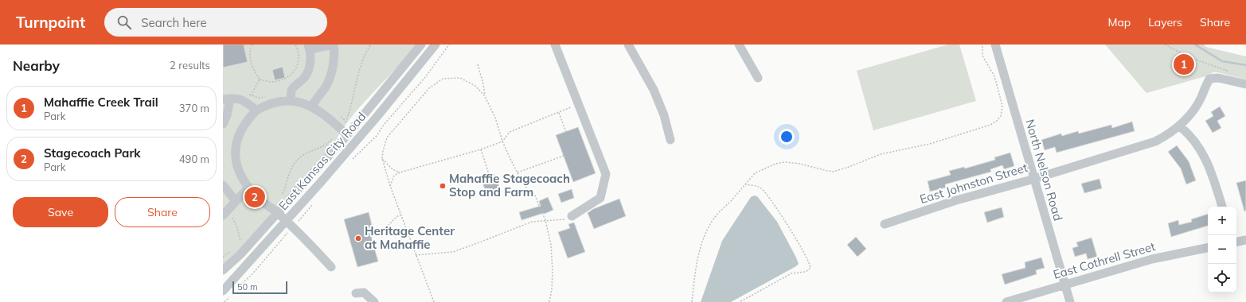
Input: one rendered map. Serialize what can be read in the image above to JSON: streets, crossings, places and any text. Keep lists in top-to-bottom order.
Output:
{
  "streets": {
    "street": [
      "East Kansas City Road",
      "North Nelson Road",
      "East Johnston Street",
      "East Cothrell Street"
    ]
  },
  "crossings": [
    ["North Nelson Road", "East Johnston Street"],
    ["North Nelson Road", "East Cothrell Street"]
  ],
  "places": ["Mahaffie Stagecoach Stop and Farm", "Heritage Center at Mahaffie"],
  "scale_bar": "50 m",
  "page": {
    "header": "Turnpoint",
    "search": "Search here",
    "nav": ["Map", "Layers", "Share"],
    "heading": ["Nearby", "2 results"],
    "pins": ["1", "2"],
    "list": [
      {
        "mark": "1",
        "name": "Mahaffie Creek Trail",
        "note": "Park",
        "value": "370 m"
      },
      {
        "mark": "2",
        "name": "Stagecoach Park",
        "note": "Park",
        "value": "490 m"
      }
    ],
    "buttons": ["Save", "Share"],
    "map_buttons": ["+", "−"],
    "scale": "50 m"
  }
}
